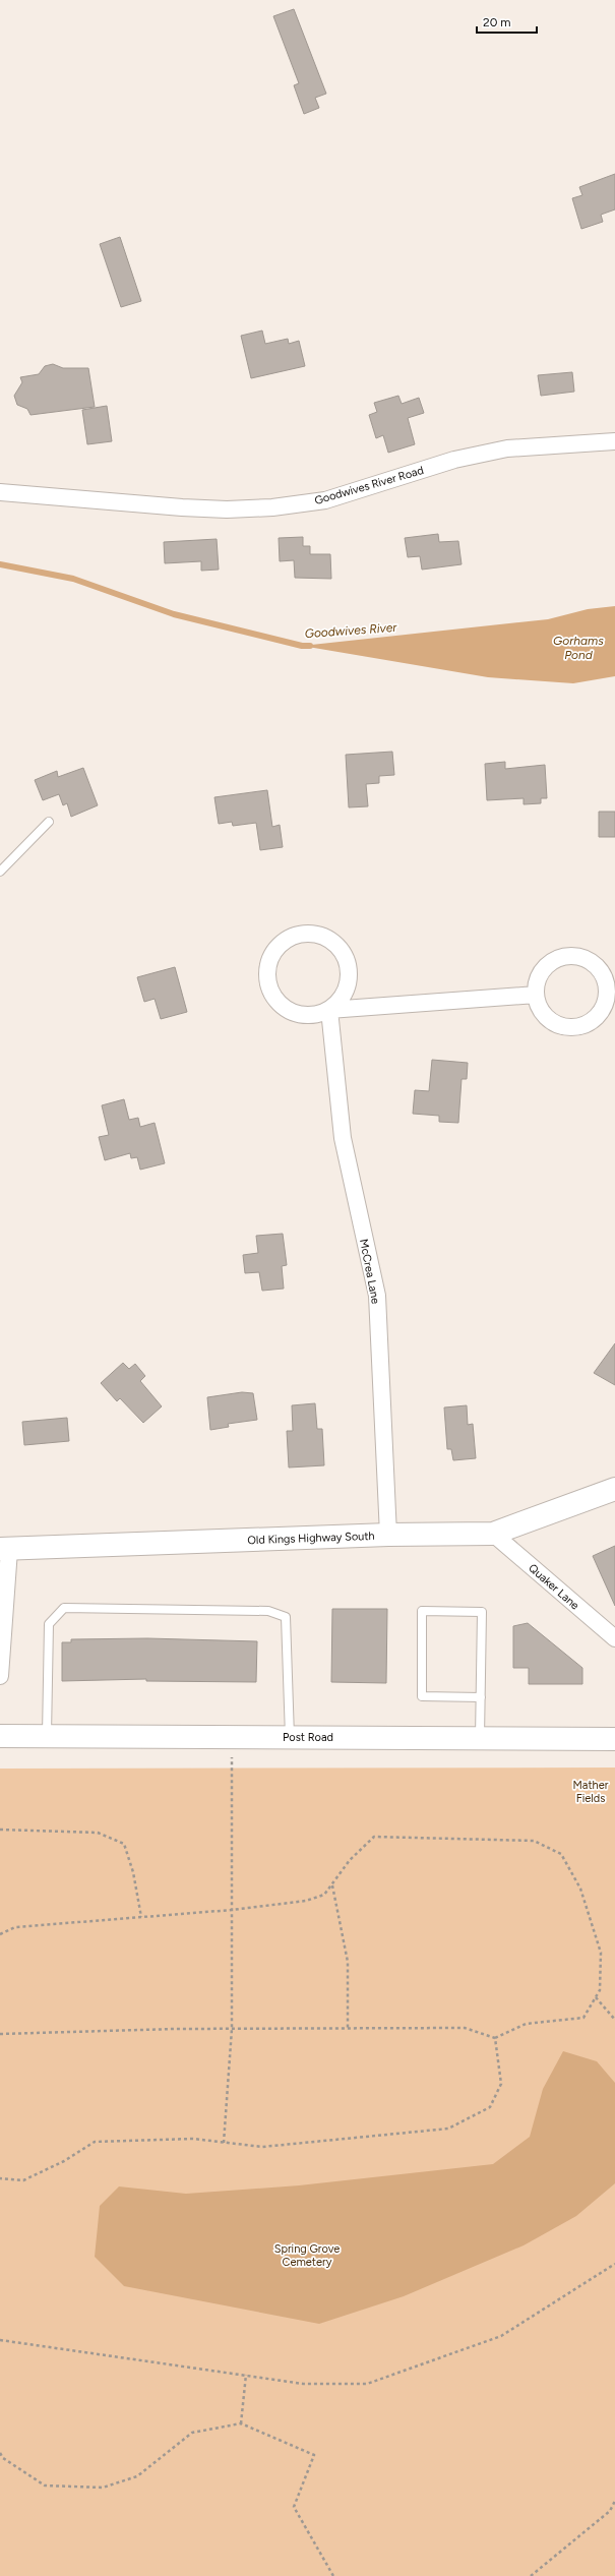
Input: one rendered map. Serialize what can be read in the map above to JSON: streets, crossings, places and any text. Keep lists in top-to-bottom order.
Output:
{
  "streets": {
    "main road": ["Old Kings Highway South", "Post Road"],
    "street": ["Goodwives River Road", "McCrea Lane", "Quaker Lane"]
  },
  "crossings": [
    ["McCrea Lane", "Old Kings Highway South"],
    ["Old Kings Highway South", "Quaker Lane"]
  ],
  "water": ["Goodwives River", "Gorhams Pond"],
  "parks": ["Mather Fields", "Spring Grove Cemetery"],
  "scale_bar": "20 m"
}
